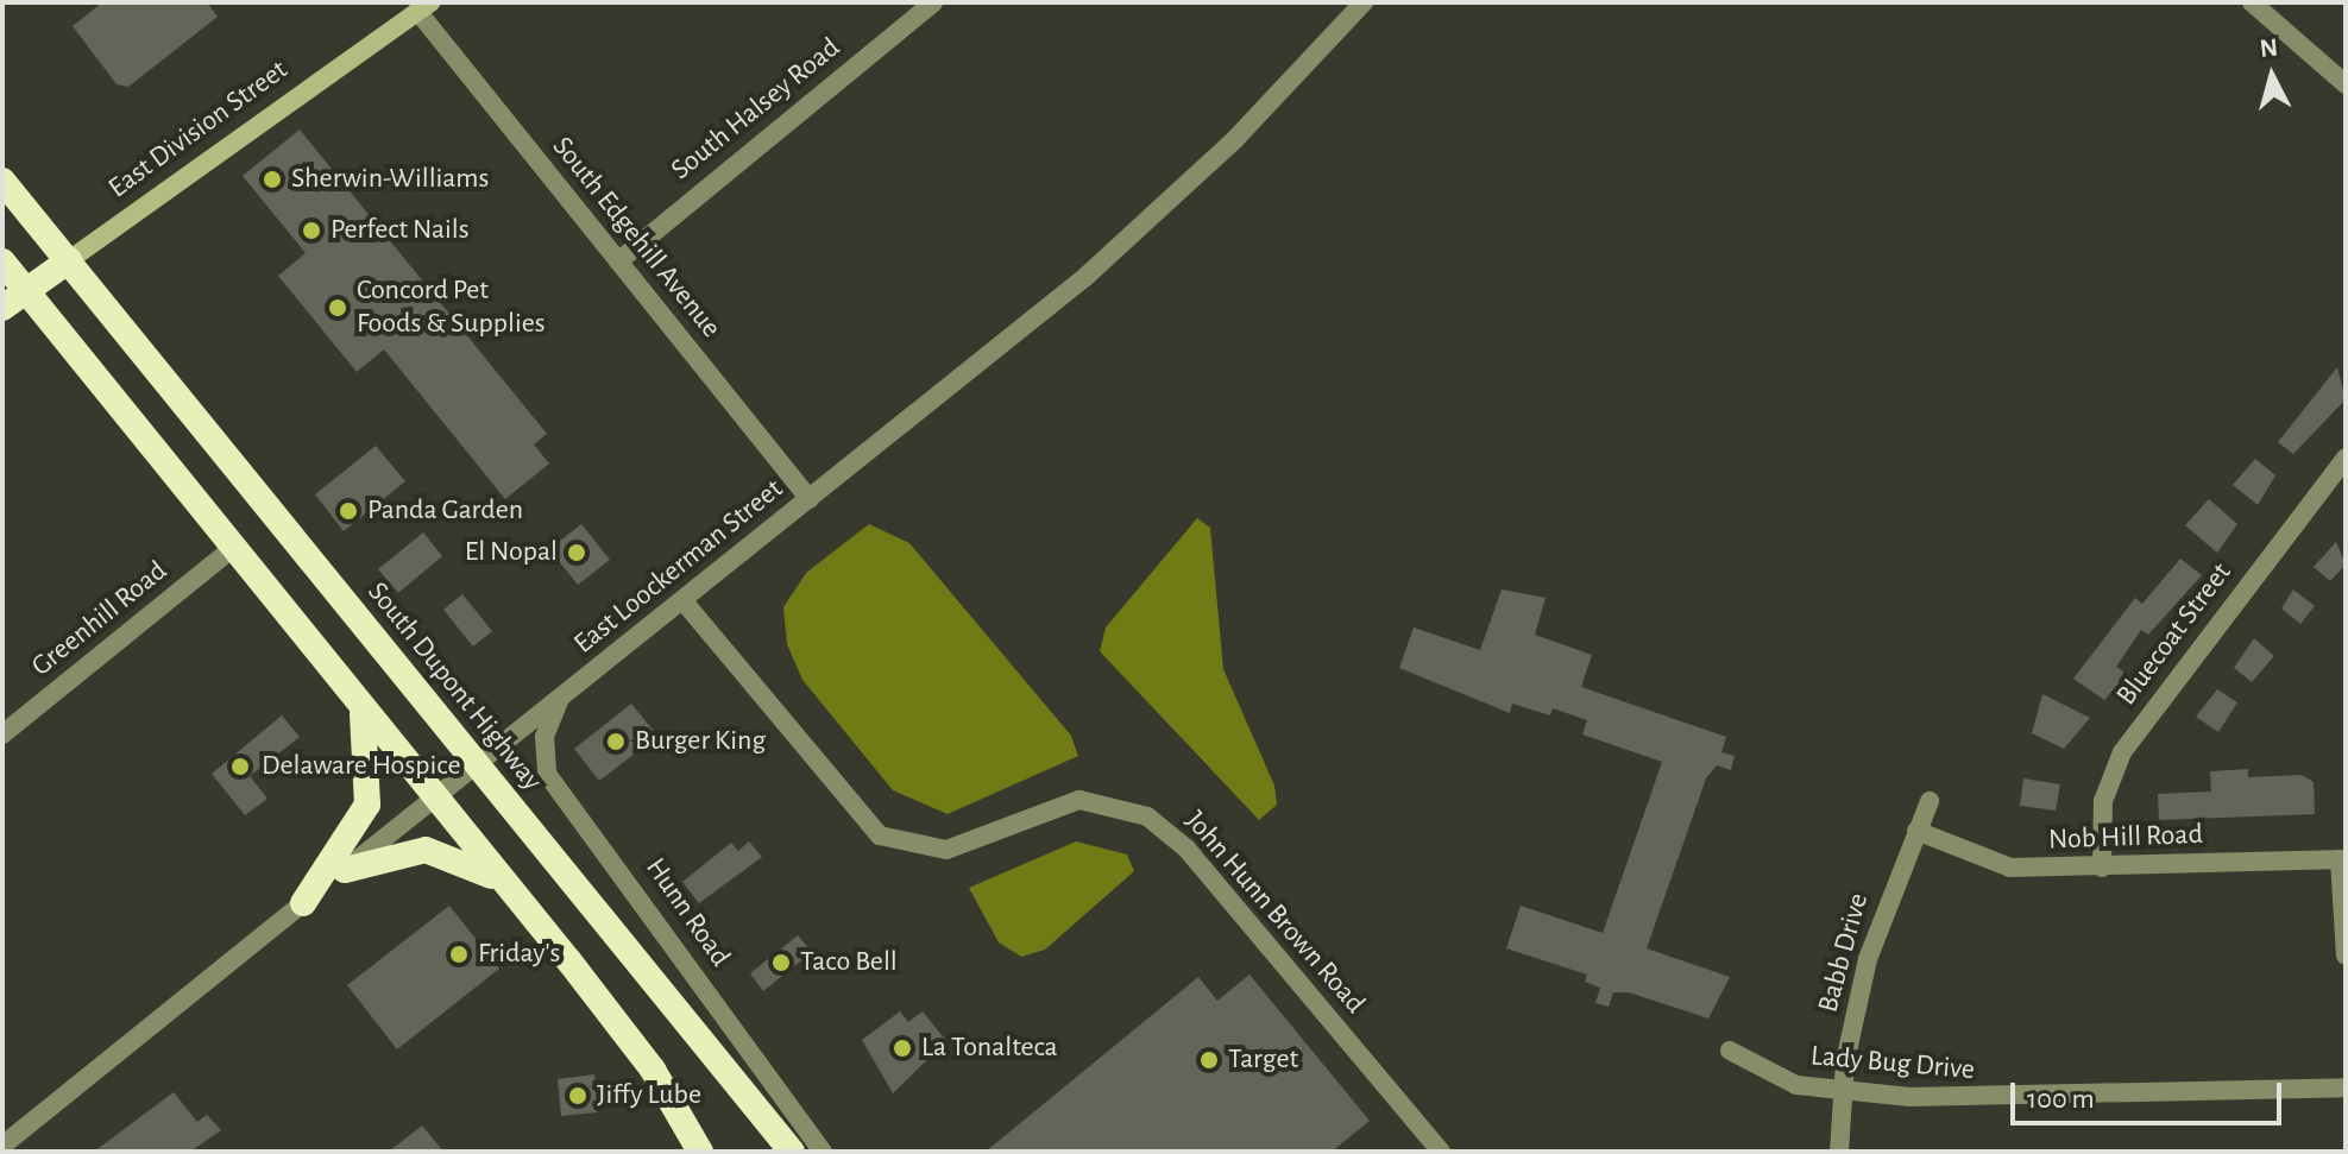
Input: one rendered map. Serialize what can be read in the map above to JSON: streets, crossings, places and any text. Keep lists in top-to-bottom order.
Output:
{
  "streets": {
    "highway": ["East Division Street", "South Dupont Highway"],
    "street": [
      "South Halsey Road",
      "South Edgehill Avenue",
      "East Loockerman Street",
      "Greenhill Road",
      "Bluecoat Street",
      "Nob Hill Road",
      "Hunn Road",
      "John Hunn Brown Road",
      "Babb Drive",
      "Lady Bug Drive"
    ]
  },
  "crossings": [
    ["South Halsey Road", "South Edgehill Avenue"],
    ["East Division Street", "South Edgehill Avenue"],
    ["East Division Street", "South Dupont Highway"],
    ["South Edgehill Avenue", "East Loockerman Street"],
    ["East Loockerman Street", "South Dupont Highway"],
    ["East Loockerman Street", "Hunn Road"],
    ["East Loockerman Street", "John Hunn Brown Road"],
    ["Bluecoat Street", "Nob Hill Road"],
    ["Nob Hill Road", "Babb Drive"],
    ["Babb Drive", "Lady Bug Drive"]
  ],
  "places": [
    "Sherwin-Williams",
    "Perfect Nails",
    "Concord Pet Foods & Supplies",
    "Panda Garden",
    "El Nopal",
    "Burger King",
    "Delaware Hospice",
    "Friday's",
    "Taco Bell",
    "La Tonalteca",
    "Target",
    "Jiffy Lube"
  ],
  "scale_bar": "100 m",
  "north": "top"
}
